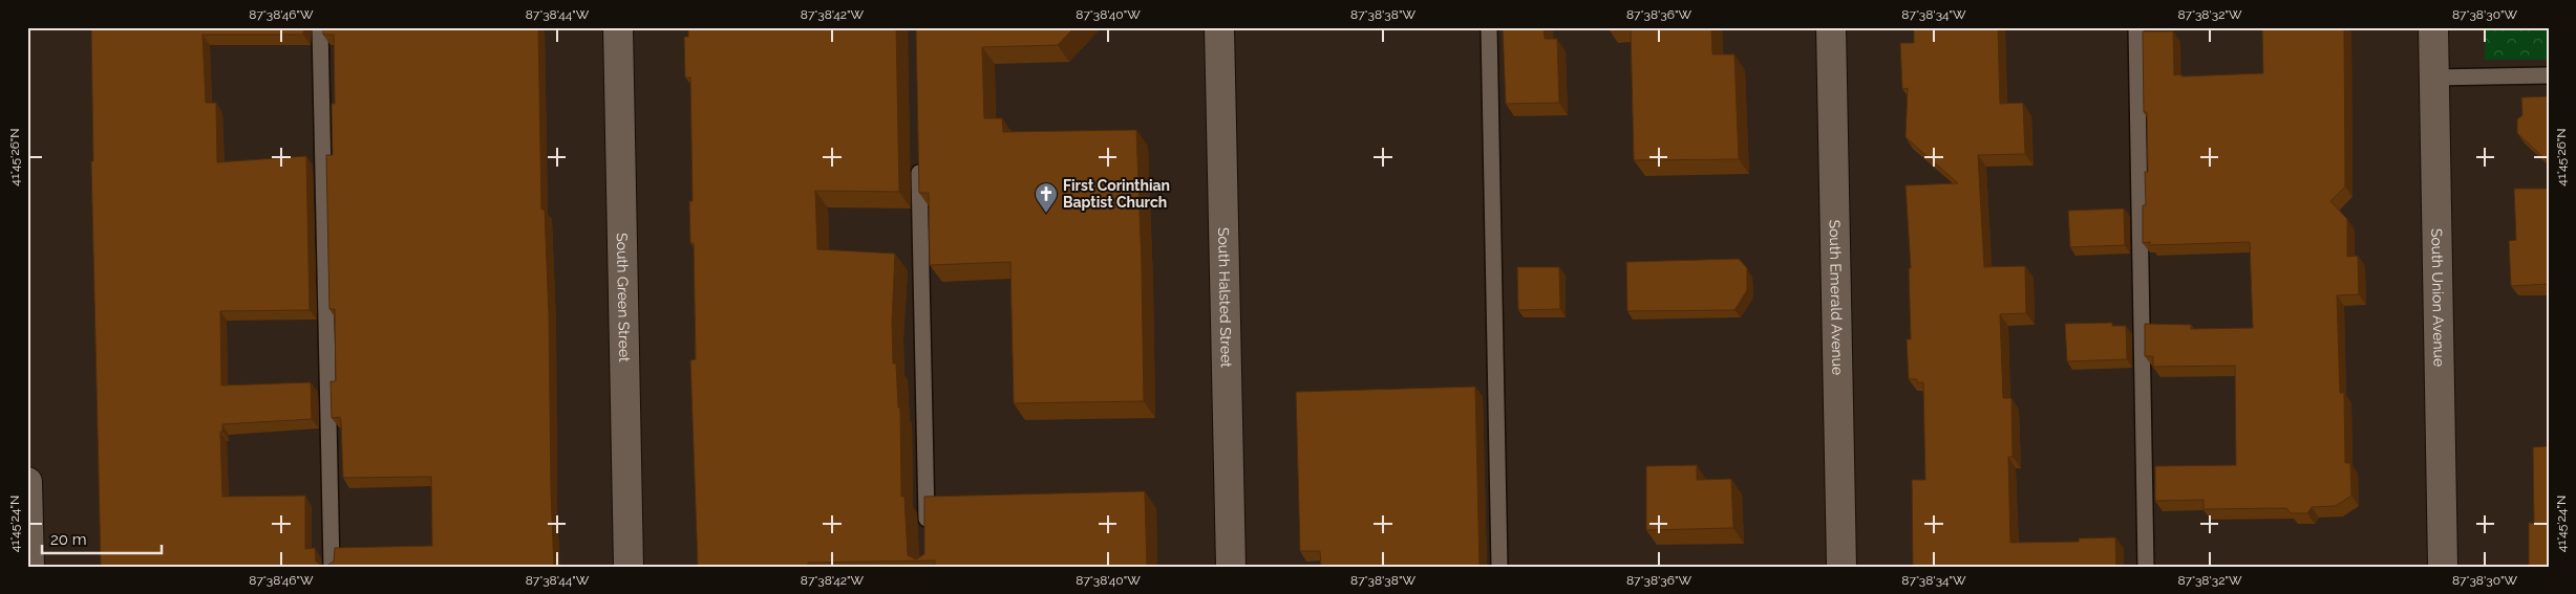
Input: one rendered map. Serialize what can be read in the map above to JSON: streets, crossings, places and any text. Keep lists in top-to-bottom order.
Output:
{
  "streets": {
    "street": [
      "South Halsted Street",
      "South Green Street",
      "South Emerald Avenue",
      "South Union Avenue"
    ]
  },
  "places": {
    "church": ["First Corinthian Baptist Church"]
  },
  "scale_bar": "20 m",
  "coordinates": [
    "87°38'46\"W",
    "87°38'44\"W",
    "87°38'42\"W",
    "87°38'40\"W",
    "87°38'38\"W",
    "87°38'36\"W",
    "87°38'34\"W",
    "87°38'32\"W",
    "87°38'30\"W",
    "41°45'26\"N",
    "41°45'24\"N"
  ]
}
